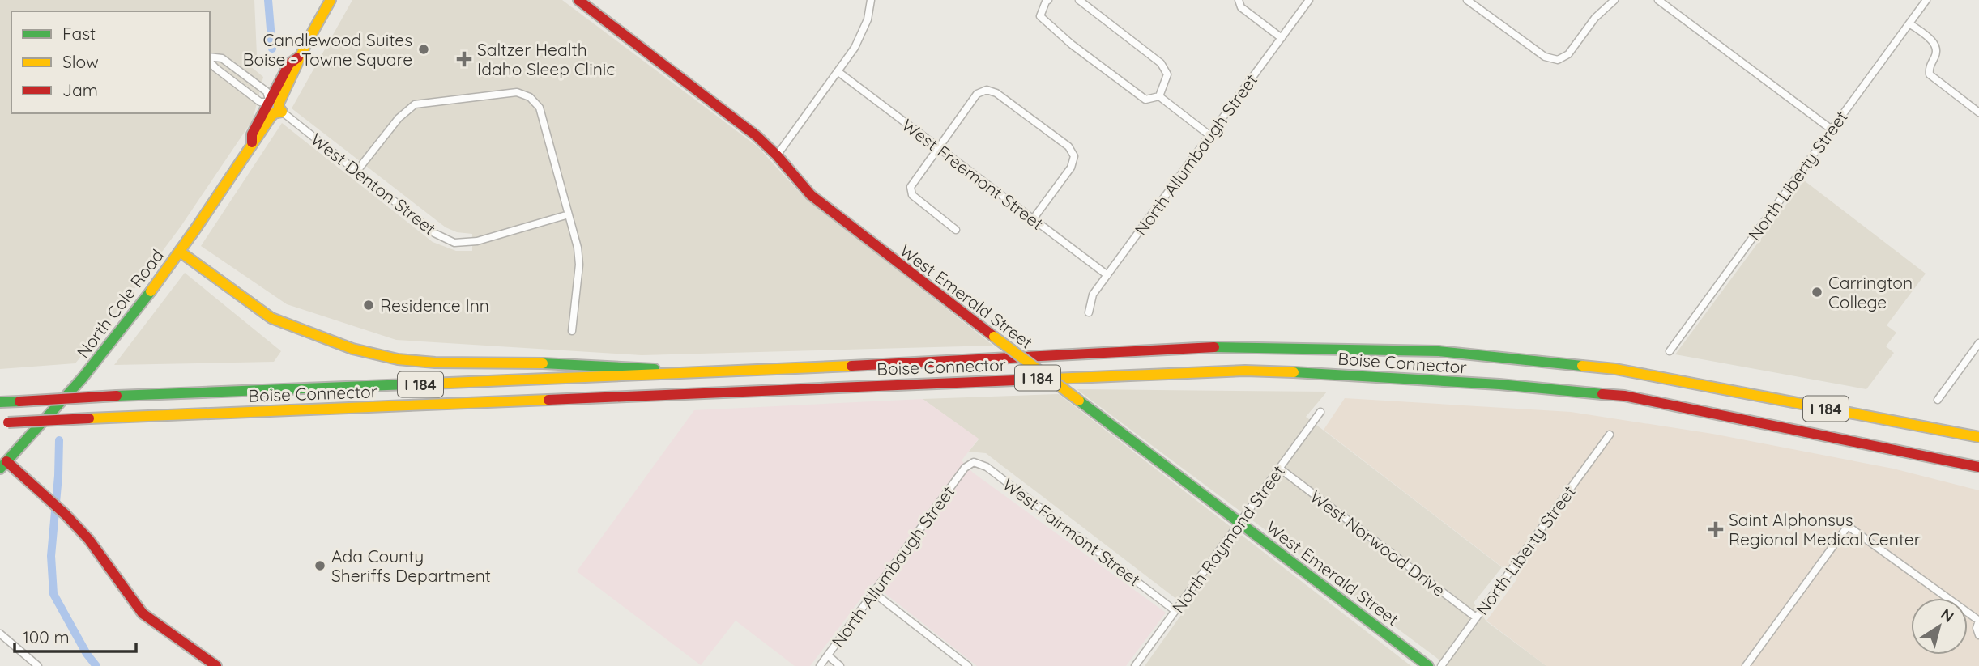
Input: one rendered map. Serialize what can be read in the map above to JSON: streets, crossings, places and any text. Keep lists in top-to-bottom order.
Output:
{
  "streets": {
    "main road": [
      "West Emerald Street",
      "North Cole Road",
      "Boise Connector",
      "I 184"
    ],
    "street": [
      "North Allumbaugh Street",
      "West Freemont Street",
      "North Liberty Street",
      "West Denton Street",
      "West Fairmont Street",
      "North Raymond Street",
      "West Norwood Drive"
    ]
  },
  "crossings": [
    ["North Allumbaugh Street", "West Freemont Street"],
    ["North Allumbaugh Street", "West Fairmont Street"],
    ["North Liberty Street", "West Norwood Drive"],
    ["West Denton Street", "North Cole Road"],
    ["West Emerald Street", "North Raymond Street"],
    ["West Fairmont Street", "North Raymond Street"],
    ["North Raymond Street", "West Norwood Drive"]
  ],
  "places": {
    "other": [
      "Candlewood Suites Boise - Towne Square",
      "Carrington College",
      "Residence Inn",
      "Ada County Sheriffs Department"
    ],
    "health": ["Saltzer Health Idaho Sleep Clinic", "Saint Alphonsus Regional Medical Center"]
  },
  "legend": ["Fast", "Slow", "Jam"],
  "scale_bar": "100 m",
  "north": "top right"
}
